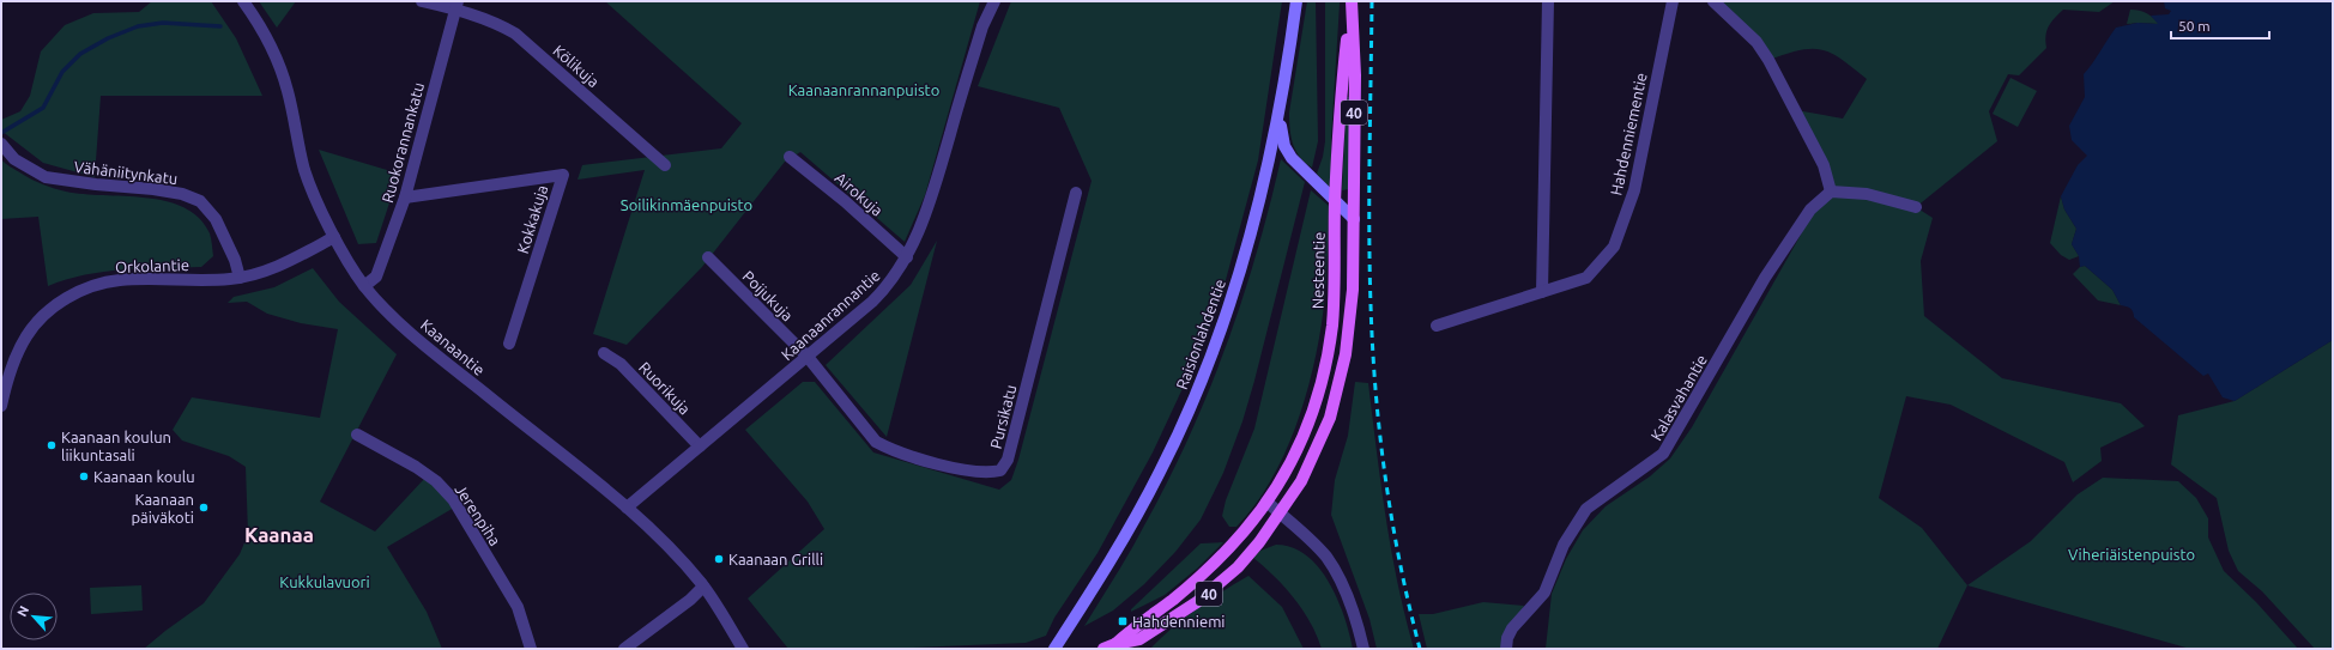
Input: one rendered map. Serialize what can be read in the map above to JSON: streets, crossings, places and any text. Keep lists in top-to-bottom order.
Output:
{
  "streets": {
    "main road": ["40", "Nesteentie", "Raisionlahdentie"],
    "street": [
      "Kölikuja",
      "Hahdenniementie",
      "Ruokorannankatu",
      "Vähäniitynkatu",
      "Airokuja",
      "Kokkakuja",
      "Orkolantie",
      "Poijukuja",
      "Kaanaanrannantie",
      "Kaanaantie",
      "Ruorikuja",
      "Kalasvahantie",
      "Pursikatu",
      "Jerenpiha"
    ]
  },
  "crossings": [
    ["Kölikuja", "Ruokorannankatu"],
    ["40", "Nesteentie"],
    ["Ruokorannankatu", "Kokkakuja"],
    ["Ruokorannankatu", "Kaanaantie"],
    ["Vähäniitynkatu", "Orkolantie"],
    ["Airokuja", "Kaanaanrannantie"],
    ["Orkolantie", "Kaanaantie"],
    ["Poijukuja", "Kaanaanrannantie"],
    ["Poijukuja", "Pursikatu"],
    ["Kaanaanrannantie", "Kaanaantie"],
    ["Kaanaanrannantie", "Ruorikuja"],
    ["Kaanaanrannantie", "Pursikatu"]
  ],
  "districts": ["Kaanaa"],
  "parks": [
    "Kaanaanrannanpuisto",
    "Soilikinmäenpuisto",
    "Viheriäistenpuisto",
    "Kukkulavuori"
  ],
  "places": {
    "other": [
      "Kaanaan koulun liikuntasali",
      "Kaanaan koulu",
      "Kaanaan päiväkoti",
      "Kaanaan Grilli"
    ],
    "transit": ["Hahdenniemi"]
  },
  "scale_bar": "50 m",
  "north": "top left"
}
